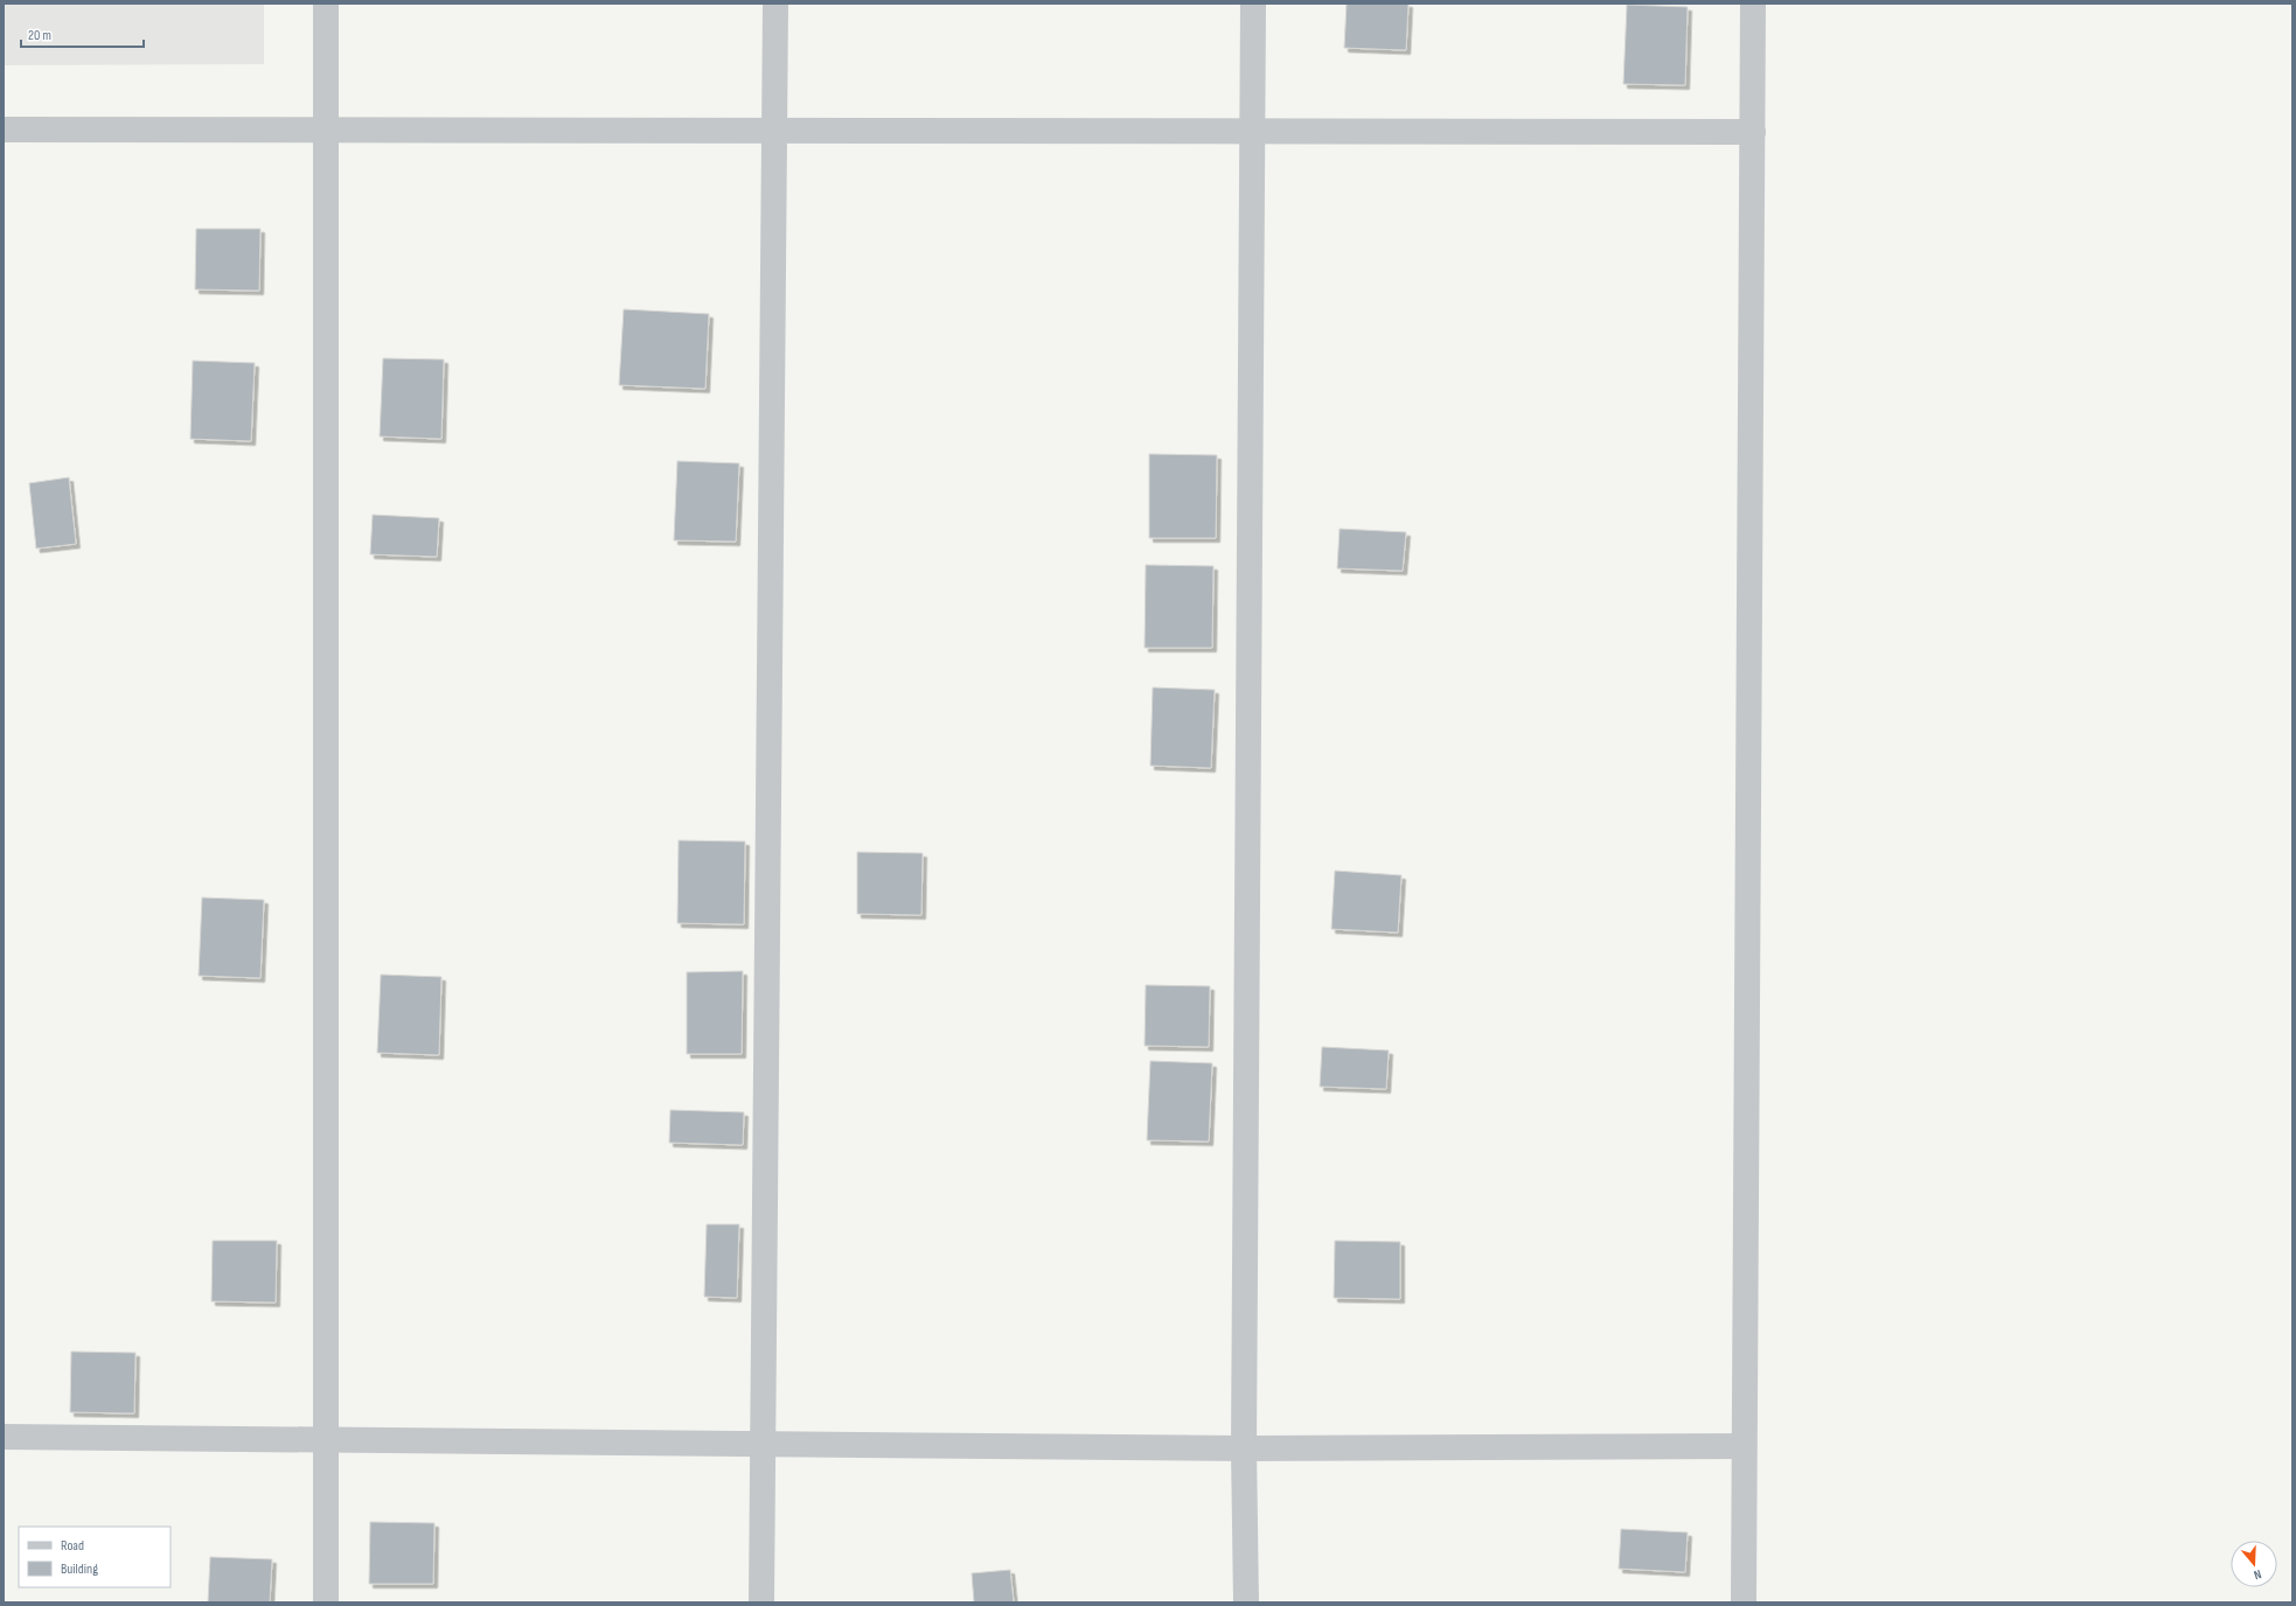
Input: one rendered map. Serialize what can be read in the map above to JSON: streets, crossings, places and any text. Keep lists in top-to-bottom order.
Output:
{
  "legend": ["Road", "Building"],
  "scale_bar": "20 m",
  "north": "bottom"
}
